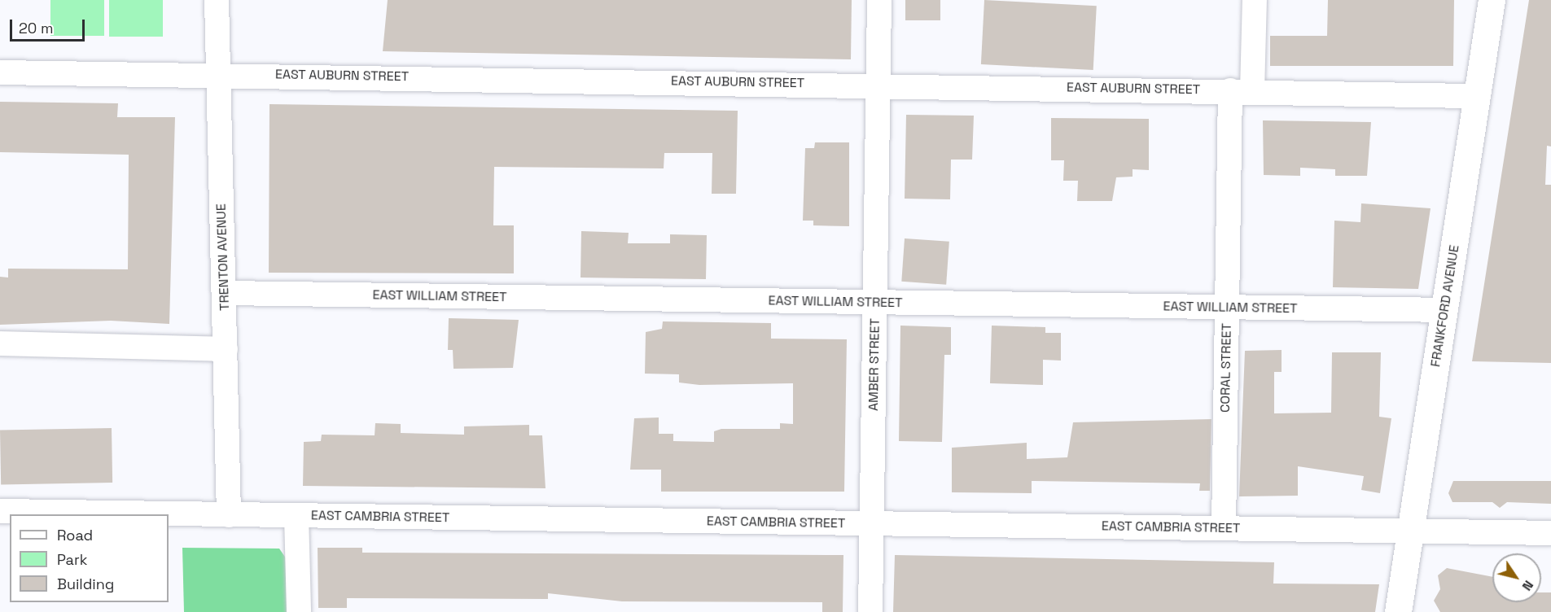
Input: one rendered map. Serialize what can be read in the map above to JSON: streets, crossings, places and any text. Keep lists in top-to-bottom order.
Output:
{
  "streets": {
    "main road": ["FRANKFORD AVENUE"],
    "street": [
      "EAST AUBURN STREET",
      "TRENTON AVENUE",
      "EAST WILLIAM STREET",
      "AMBER STREET",
      "CORAL STREET",
      "EAST CAMBRIA STREET"
    ]
  },
  "crossings": [
    ["EAST AUBURN STREET", "TRENTON AVENUE"],
    ["EAST AUBURN STREET", "FRANKFORD AVENUE"],
    ["EAST AUBURN STREET", "AMBER STREET"],
    ["EAST AUBURN STREET", "CORAL STREET"],
    ["TRENTON AVENUE", "EAST WILLIAM STREET"],
    ["TRENTON AVENUE", "EAST CAMBRIA STREET"],
    ["EAST WILLIAM STREET", "FRANKFORD AVENUE"],
    ["EAST WILLIAM STREET", "AMBER STREET"],
    ["EAST WILLIAM STREET", "CORAL STREET"],
    ["FRANKFORD AVENUE", "EAST CAMBRIA STREET"],
    ["AMBER STREET", "EAST CAMBRIA STREET"],
    ["CORAL STREET", "EAST CAMBRIA STREET"]
  ],
  "legend": ["Road", "Park", "Building"],
  "scale_bar": "20 m",
  "north": "bottom right"
}
